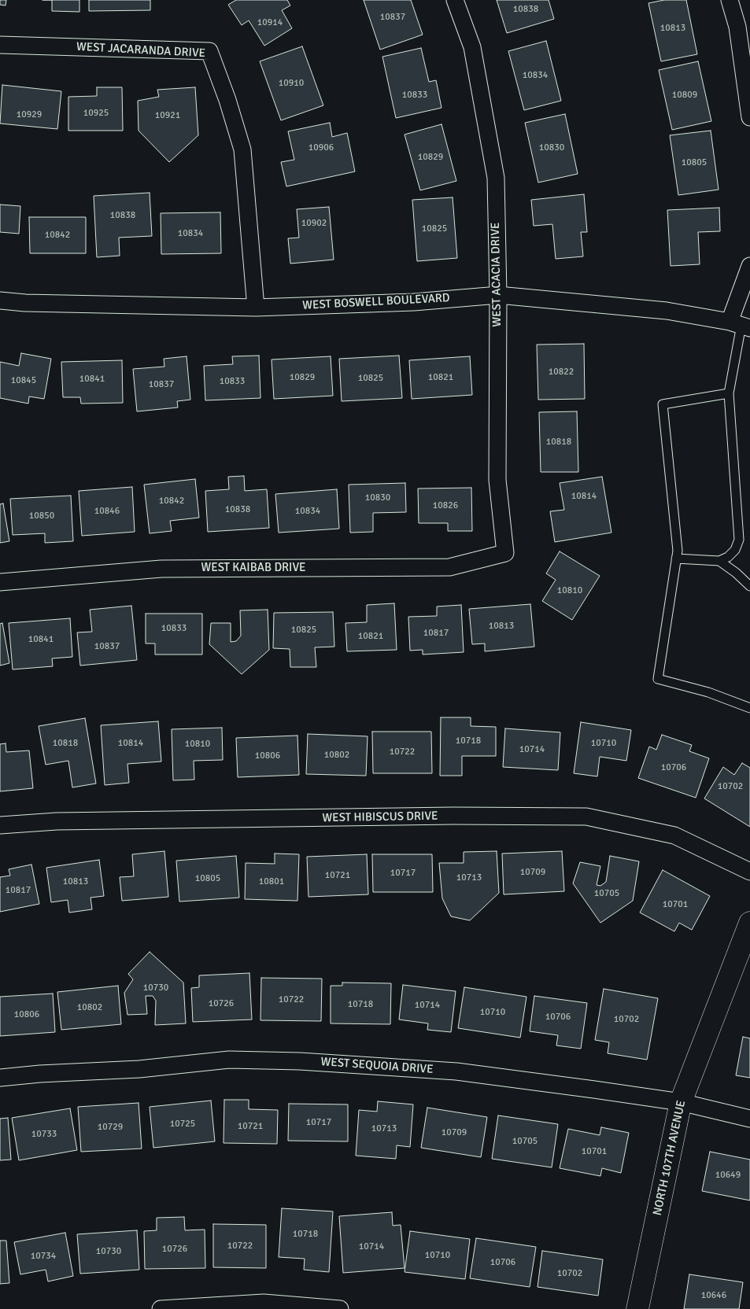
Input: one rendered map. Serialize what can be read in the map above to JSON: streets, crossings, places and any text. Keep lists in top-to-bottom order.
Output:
{
  "streets": {
    "street": [
      "WEST JACARANDA DRIVE",
      "WEST ACACIA DRIVE",
      "WEST BOSWELL BOULEVARD",
      "WEST KAIBAB DRIVE",
      "WEST HIBISCUS DRIVE",
      "WEST SEQUOIA DRIVE",
      "NORTH 107TH AVENUE"
    ]
  },
  "crossings": [
    ["WEST JACARANDA DRIVE", "WEST BOSWELL BOULEVARD"],
    ["WEST ACACIA DRIVE", "WEST BOSWELL BOULEVARD"],
    ["WEST ACACIA DRIVE", "WEST KAIBAB DRIVE"],
    ["WEST SEQUOIA DRIVE", "NORTH 107TH AVENUE"]
  ],
  "house_numbers": [
    "10838",
    "10837",
    "10914",
    "10813",
    "10834",
    "10910",
    "10833",
    "10809",
    "10925",
    "10929",
    "10921",
    "10906",
    "10830",
    "10829",
    "10805",
    "10838",
    "10902",
    "10825",
    "10834",
    "10842",
    "10822",
    "10829",
    "10821",
    "10825",
    "10841",
    "10845",
    "10833",
    "10837",
    "10818",
    "10814",
    "10830",
    "10842",
    "10826",
    "10838",
    "10846",
    "10834",
    "10850",
    "10810",
    "10813",
    "10833",
    "10825",
    "10817",
    "10821",
    "10841",
    "10837",
    "10718",
    "10818",
    "10814",
    "10710",
    "10810",
    "10714",
    "10722",
    "10802",
    "10806",
    "10706",
    "10702",
    "10709",
    "10717",
    "10721",
    "10713",
    "10805",
    "10813",
    "10801",
    "10817",
    "10705",
    "10701",
    "10730",
    "10722",
    "10726",
    "10718",
    "10714",
    "10802",
    "10710",
    "10806",
    "10706",
    "10702",
    "10717",
    "10725",
    "10721",
    "10729",
    "10713",
    "10709",
    "10733",
    "10705",
    "10701",
    "10649",
    "10718",
    "10722",
    "10714",
    "10726",
    "10730",
    "10710",
    "10734",
    "10706",
    "10702",
    "10646"
  ]
}
